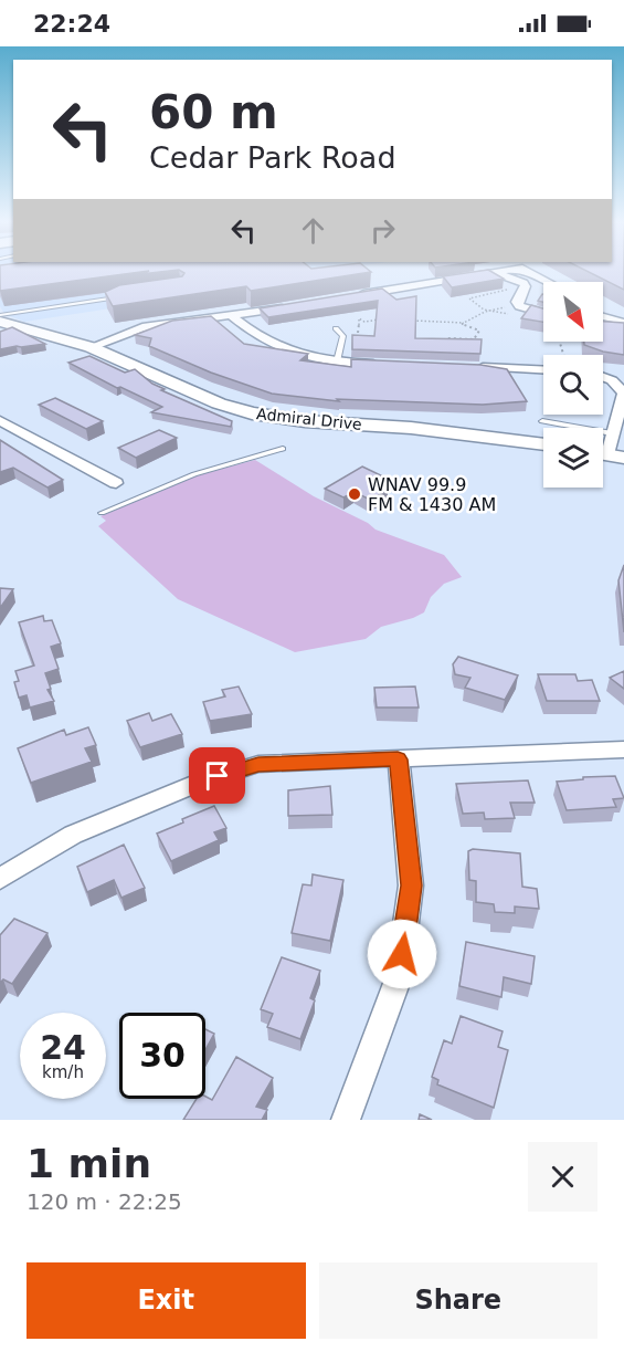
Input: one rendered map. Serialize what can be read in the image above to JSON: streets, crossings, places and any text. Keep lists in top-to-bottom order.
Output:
{
  "streets": {
    "street": ["Admiral Drive"]
  },
  "places": ["WNAV 99.9 FM & 1430 AM"],
  "north": "bottom right",
  "page": {
    "status": "22:24",
    "turn": ["60 m", "Cedar Park Road"],
    "speed": "24 km/h",
    "limit": "30",
    "heading": ["1 min", "120 m · 22:25"],
    "buttons": ["Exit", "Share"]
  }
}
